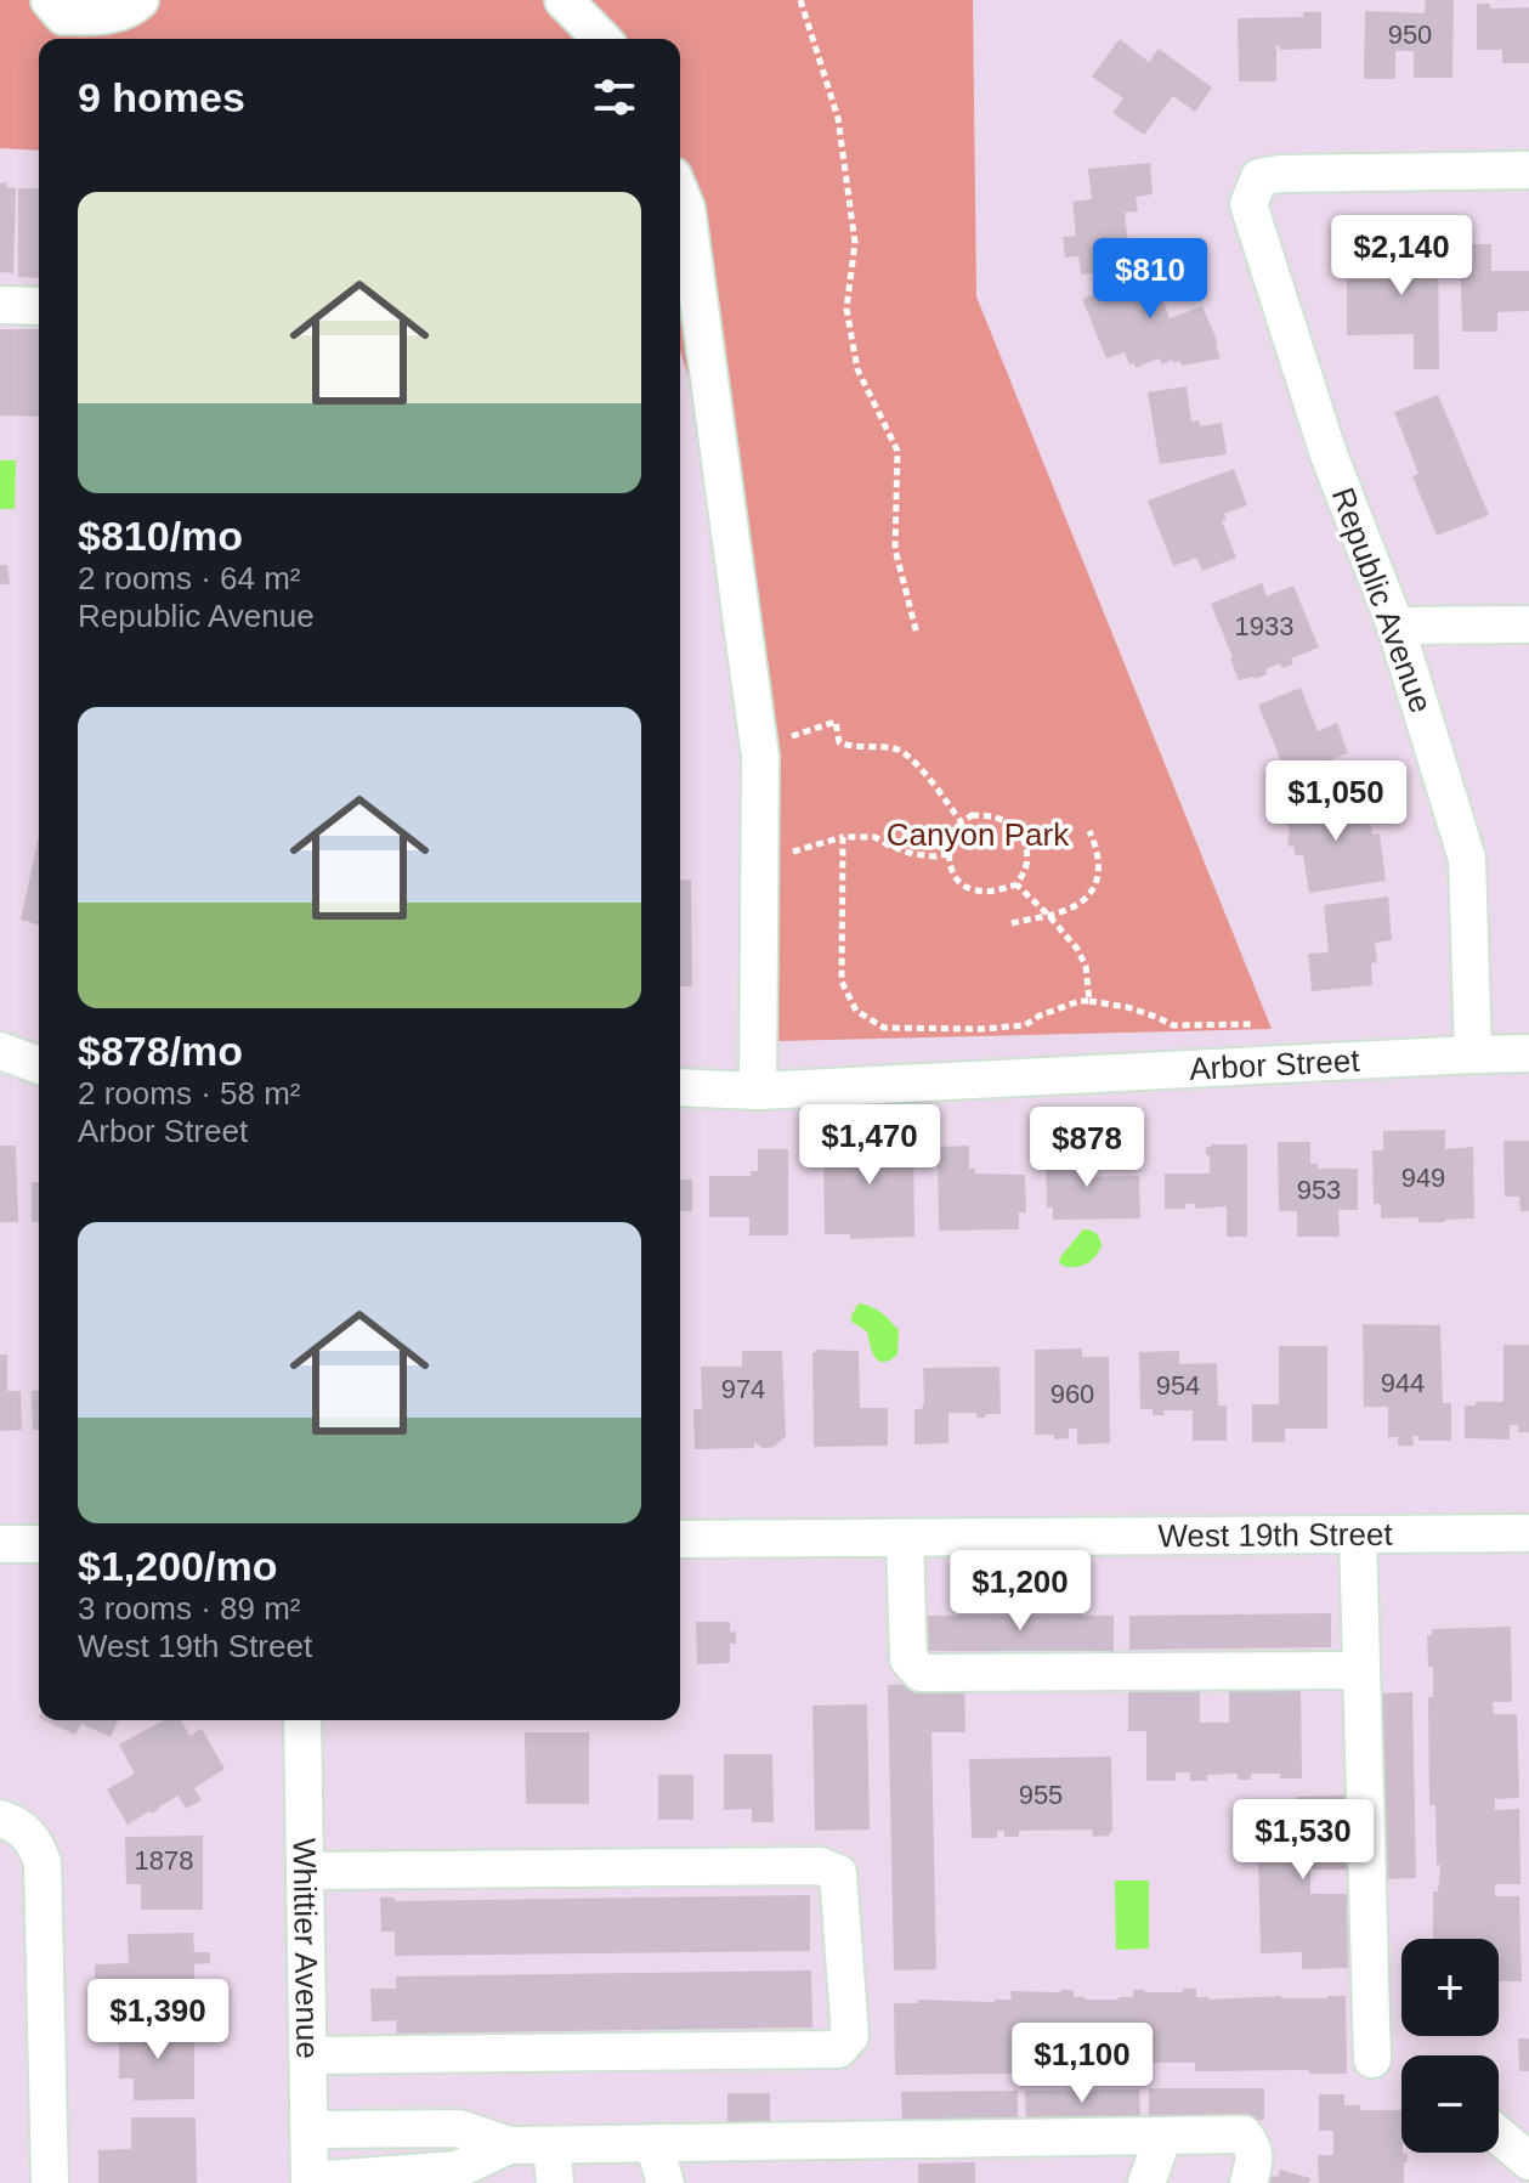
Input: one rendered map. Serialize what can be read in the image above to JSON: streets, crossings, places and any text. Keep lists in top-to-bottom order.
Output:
{
  "streets": {
    "street": [
      "Republic Avenue",
      "Arbor Street",
      "West 19th Street",
      "Whittier Avenue"
    ]
  },
  "crossings": [
    ["Republic Avenue", "Arbor Street"]
  ],
  "parks": ["Canyon Park"],
  "house_numbers": [
    "950",
    "1933",
    "949",
    "953",
    "944",
    "954",
    "974",
    "960",
    "955",
    "1878"
  ],
  "page": {
    "heading": "9 homes",
    "list": [
      {
        "name": "$810/mo",
        "note": "2 rooms · 64 m² · Republic Avenue"
      },
      {
        "name": "$878/mo",
        "note": "2 rooms · 58 m² · Arbor Street"
      },
      {
        "name": "$1,200/mo",
        "note": "3 rooms · 89 m² · West 19th Street"
      }
    ],
    "price": [
      "$2,140",
      "$810",
      "$1,050",
      "$1,470",
      "$878",
      "$1,200",
      "$1,530",
      "$1,390",
      "$1,100"
    ],
    "map_buttons": ["+", "−"]
  }
}
